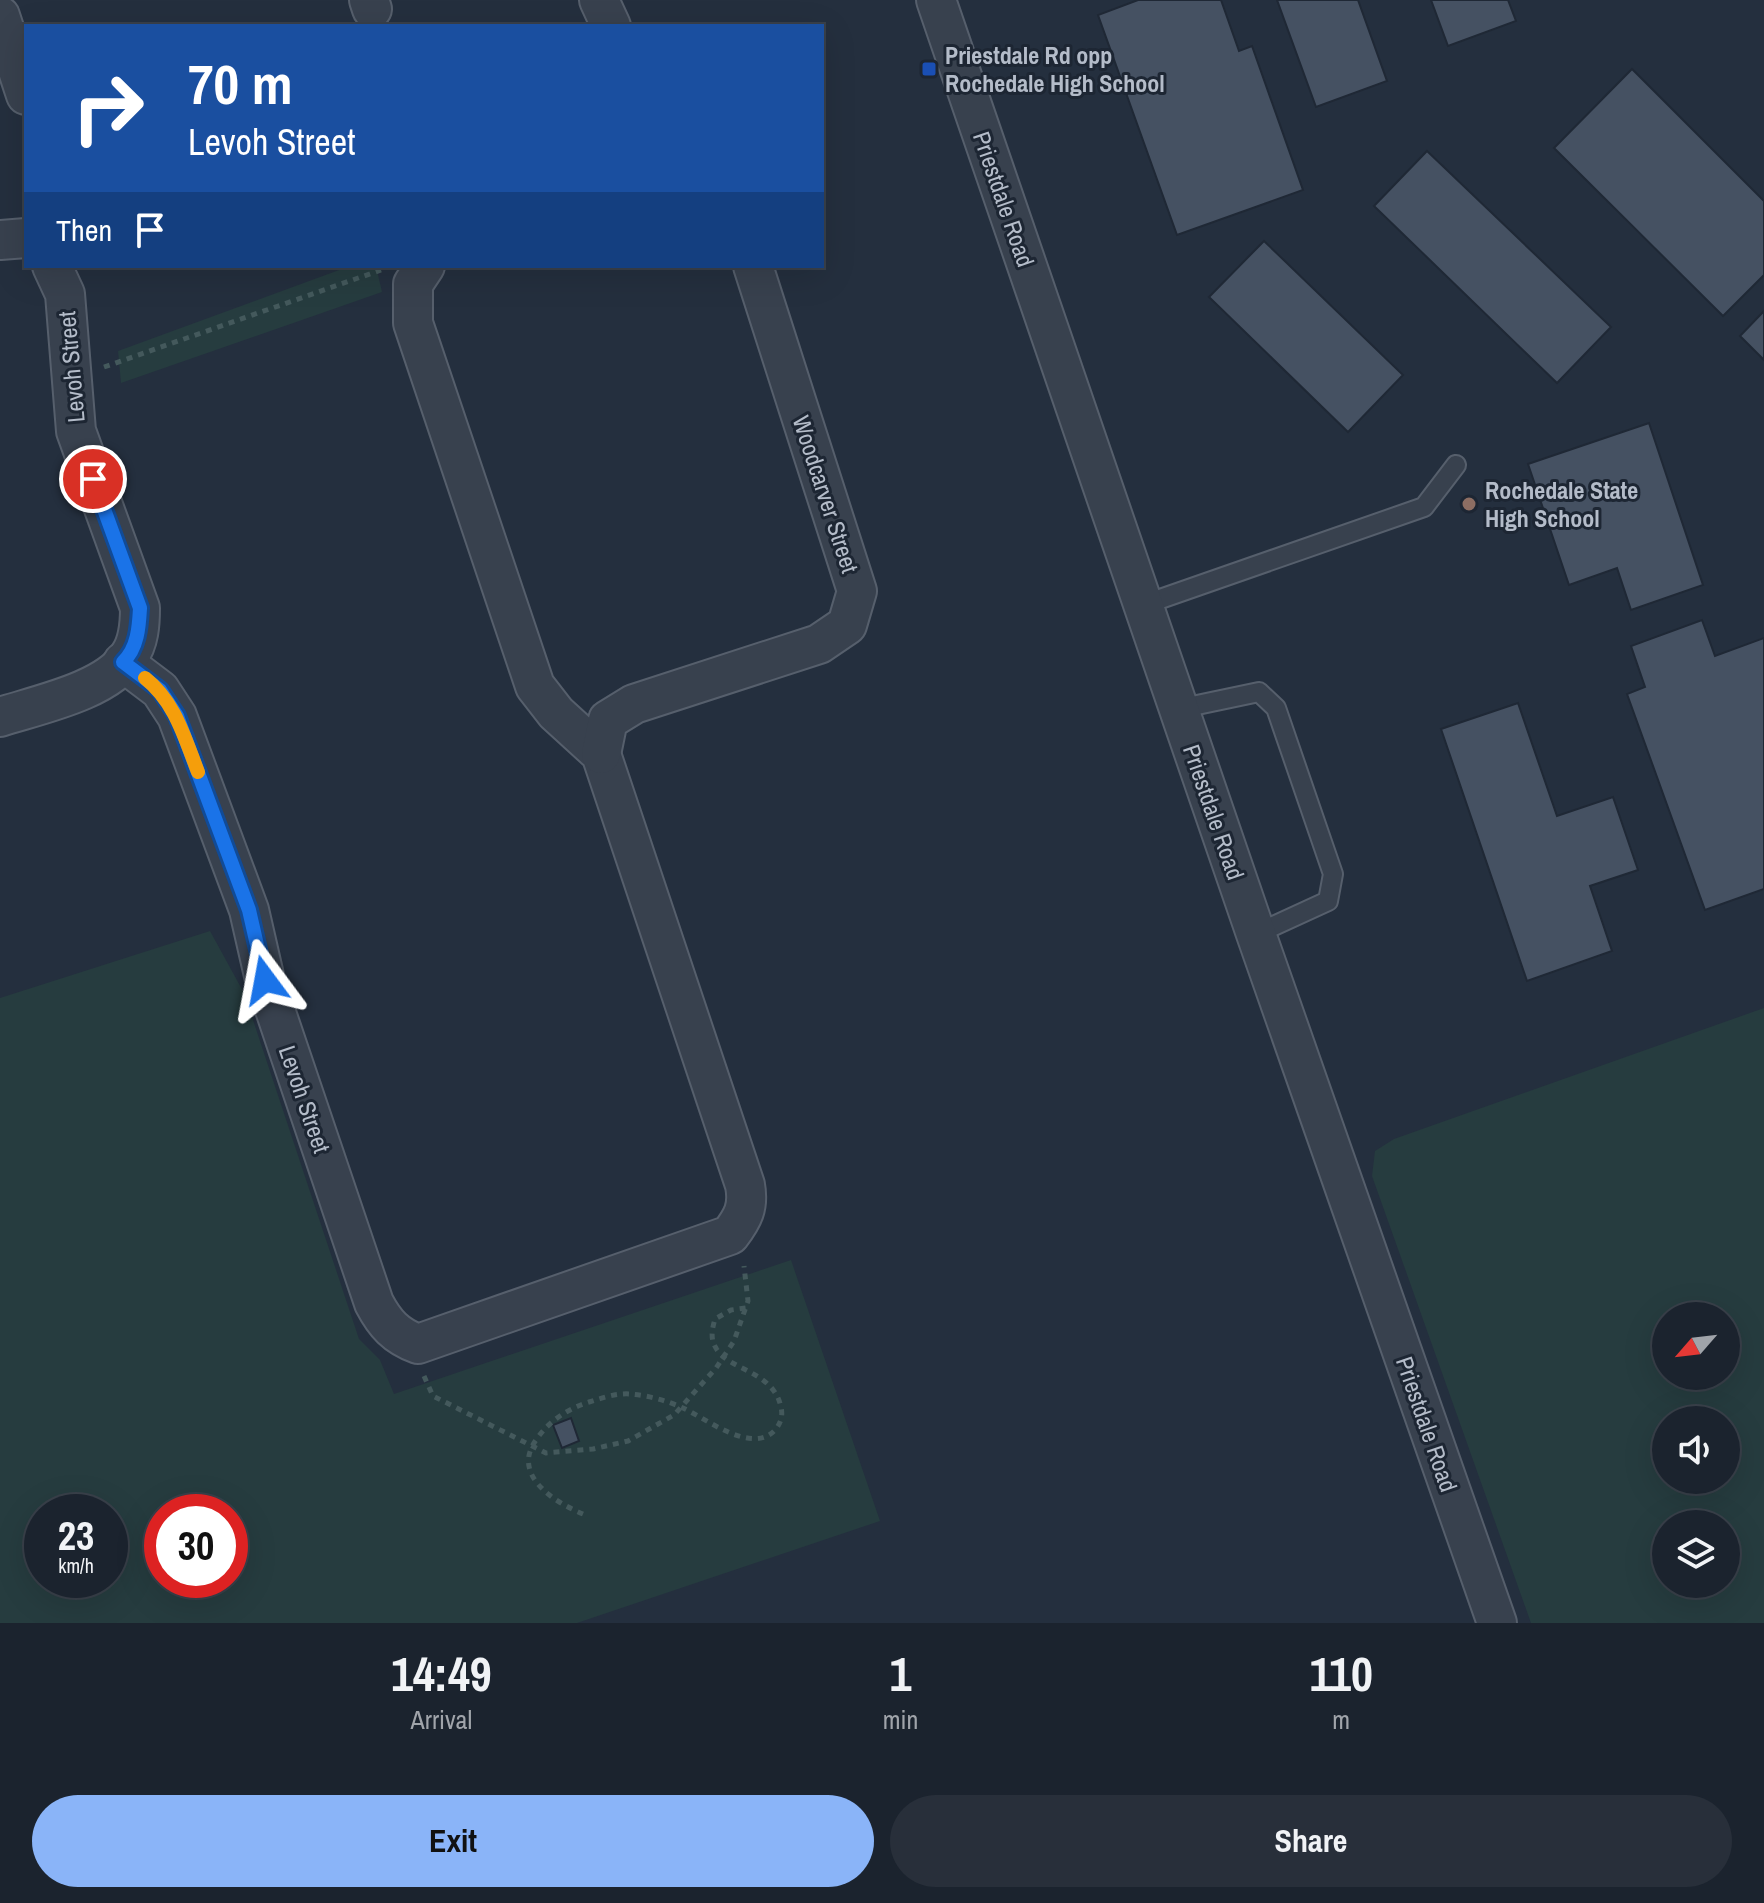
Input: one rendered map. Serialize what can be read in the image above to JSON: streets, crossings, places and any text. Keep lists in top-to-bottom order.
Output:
{
  "streets": {
    "street": ["Priestdale Road", "Levoh Street", "Woodcarver Street"]
  },
  "places": {
    "transit": ["Priestdale Rd opp Rochedale High School"],
    "other": ["Rochedale State High School"]
  },
  "north": "bottom left",
  "page": {
    "turn": ["70 m", "Levoh Street"],
    "then": "Then",
    "speed": "23 km/h",
    "limit": "30",
    "eta": [
      "14:49",
      "Arrival",
      "1",
      "min",
      "110",
      "m"
    ],
    "buttons": ["Exit", "Share"]
  }
}
